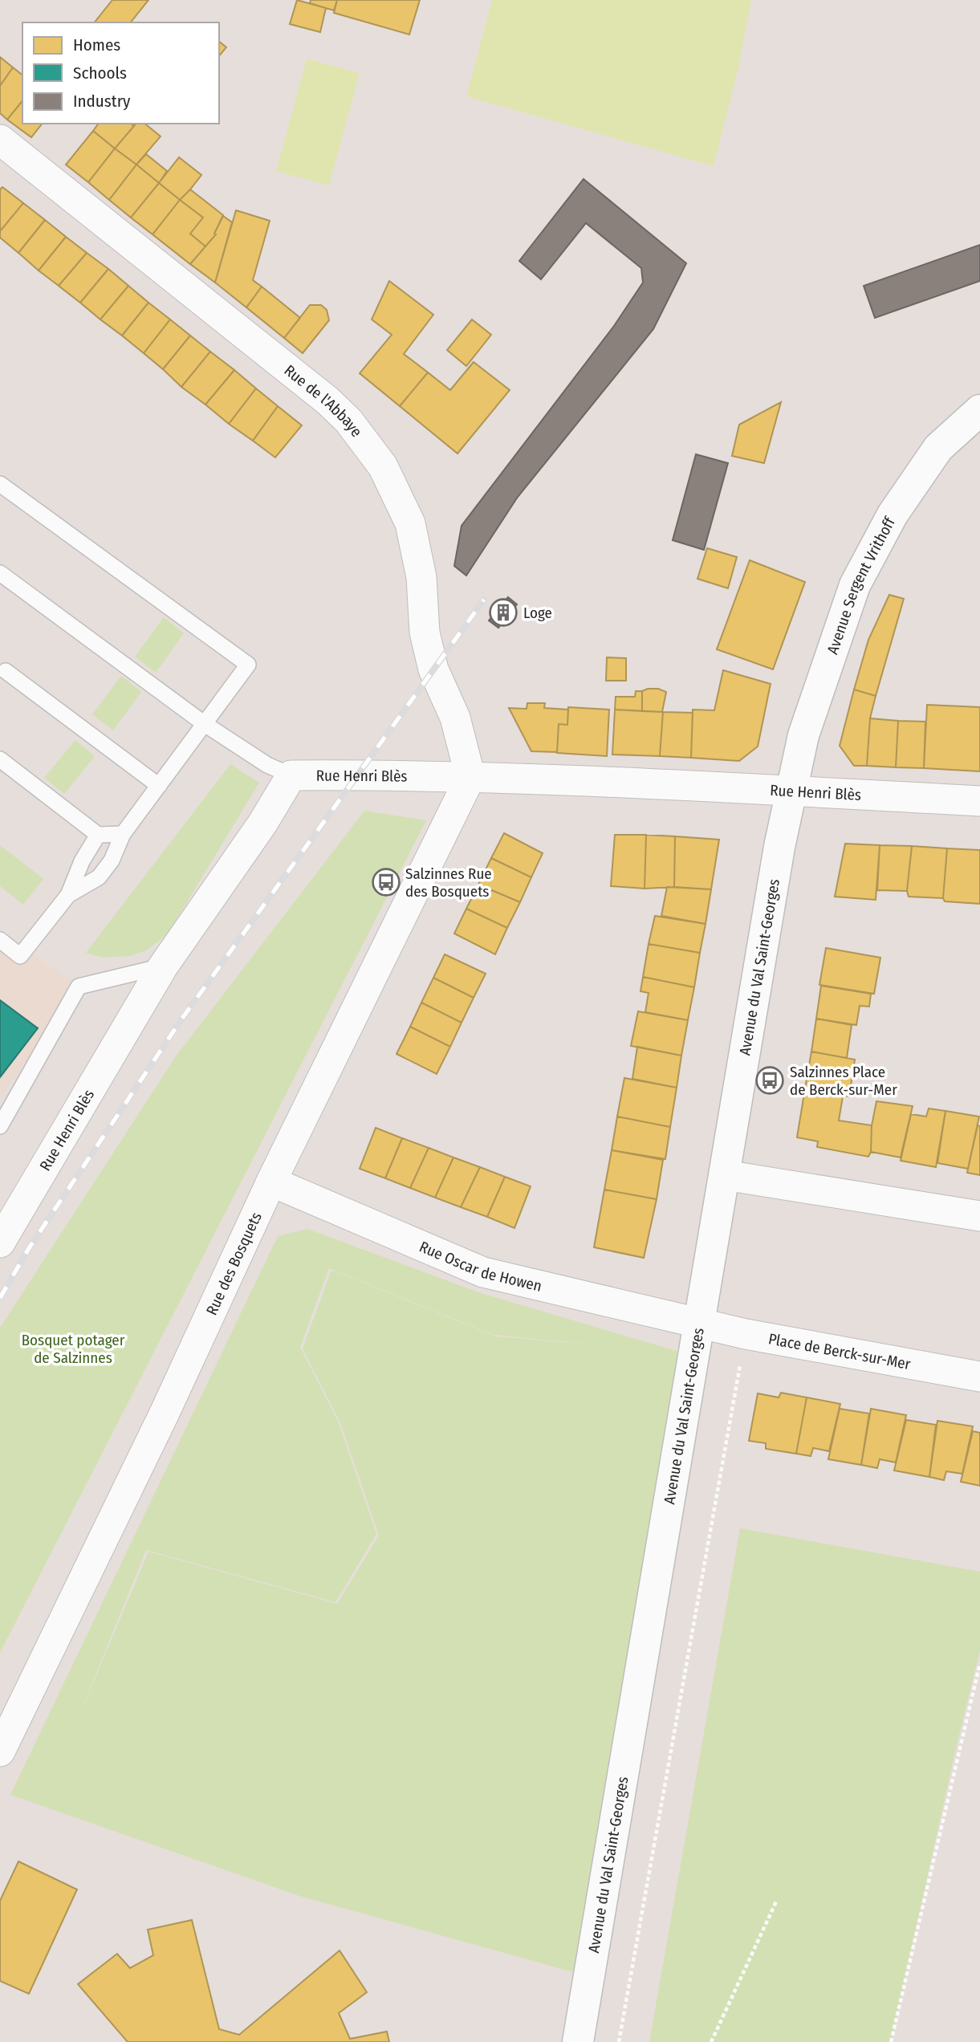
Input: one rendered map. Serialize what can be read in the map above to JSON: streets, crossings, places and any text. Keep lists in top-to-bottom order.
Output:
{
  "streets": {
    "main road": ["Avenue Sergent Vrithoff", "Avenue du Val Saint-Georges"],
    "street": [
      "Rue de l'Abbaye",
      "Rue Henri Blès",
      "Rue des Bosquets",
      "Rue Oscar de Howen",
      "Place de Berck-sur-Mer"
    ]
  },
  "crossings": [
    ["Rue de l'Abbaye", "Rue Henri Blès"],
    ["Rue de l'Abbaye", "Rue des Bosquets"],
    ["Avenue Sergent Vrithoff", "Rue Henri Blès"],
    ["Avenue Sergent Vrithoff", "Avenue du Val Saint-Georges"],
    ["Rue Henri Blès", "Avenue du Val Saint-Georges"],
    ["Rue Henri Blès", "Rue des Bosquets"],
    ["Avenue du Val Saint-Georges", "Rue Oscar de Howen"],
    ["Avenue du Val Saint-Georges", "Place de Berck-sur-Mer"],
    ["Rue des Bosquets", "Rue Oscar de Howen"],
    ["Rue Oscar de Howen", "Place de Berck-sur-Mer"]
  ],
  "parks": ["Bosquet potager de Salzinnes"],
  "places": {
    "building": ["Loge"],
    "bus stop": ["Salzinnes Rue des Bosquets", "Salzinnes Place de Berck-sur-Mer"]
  },
  "legend": ["Homes", "Schools", "Industry"]
}
